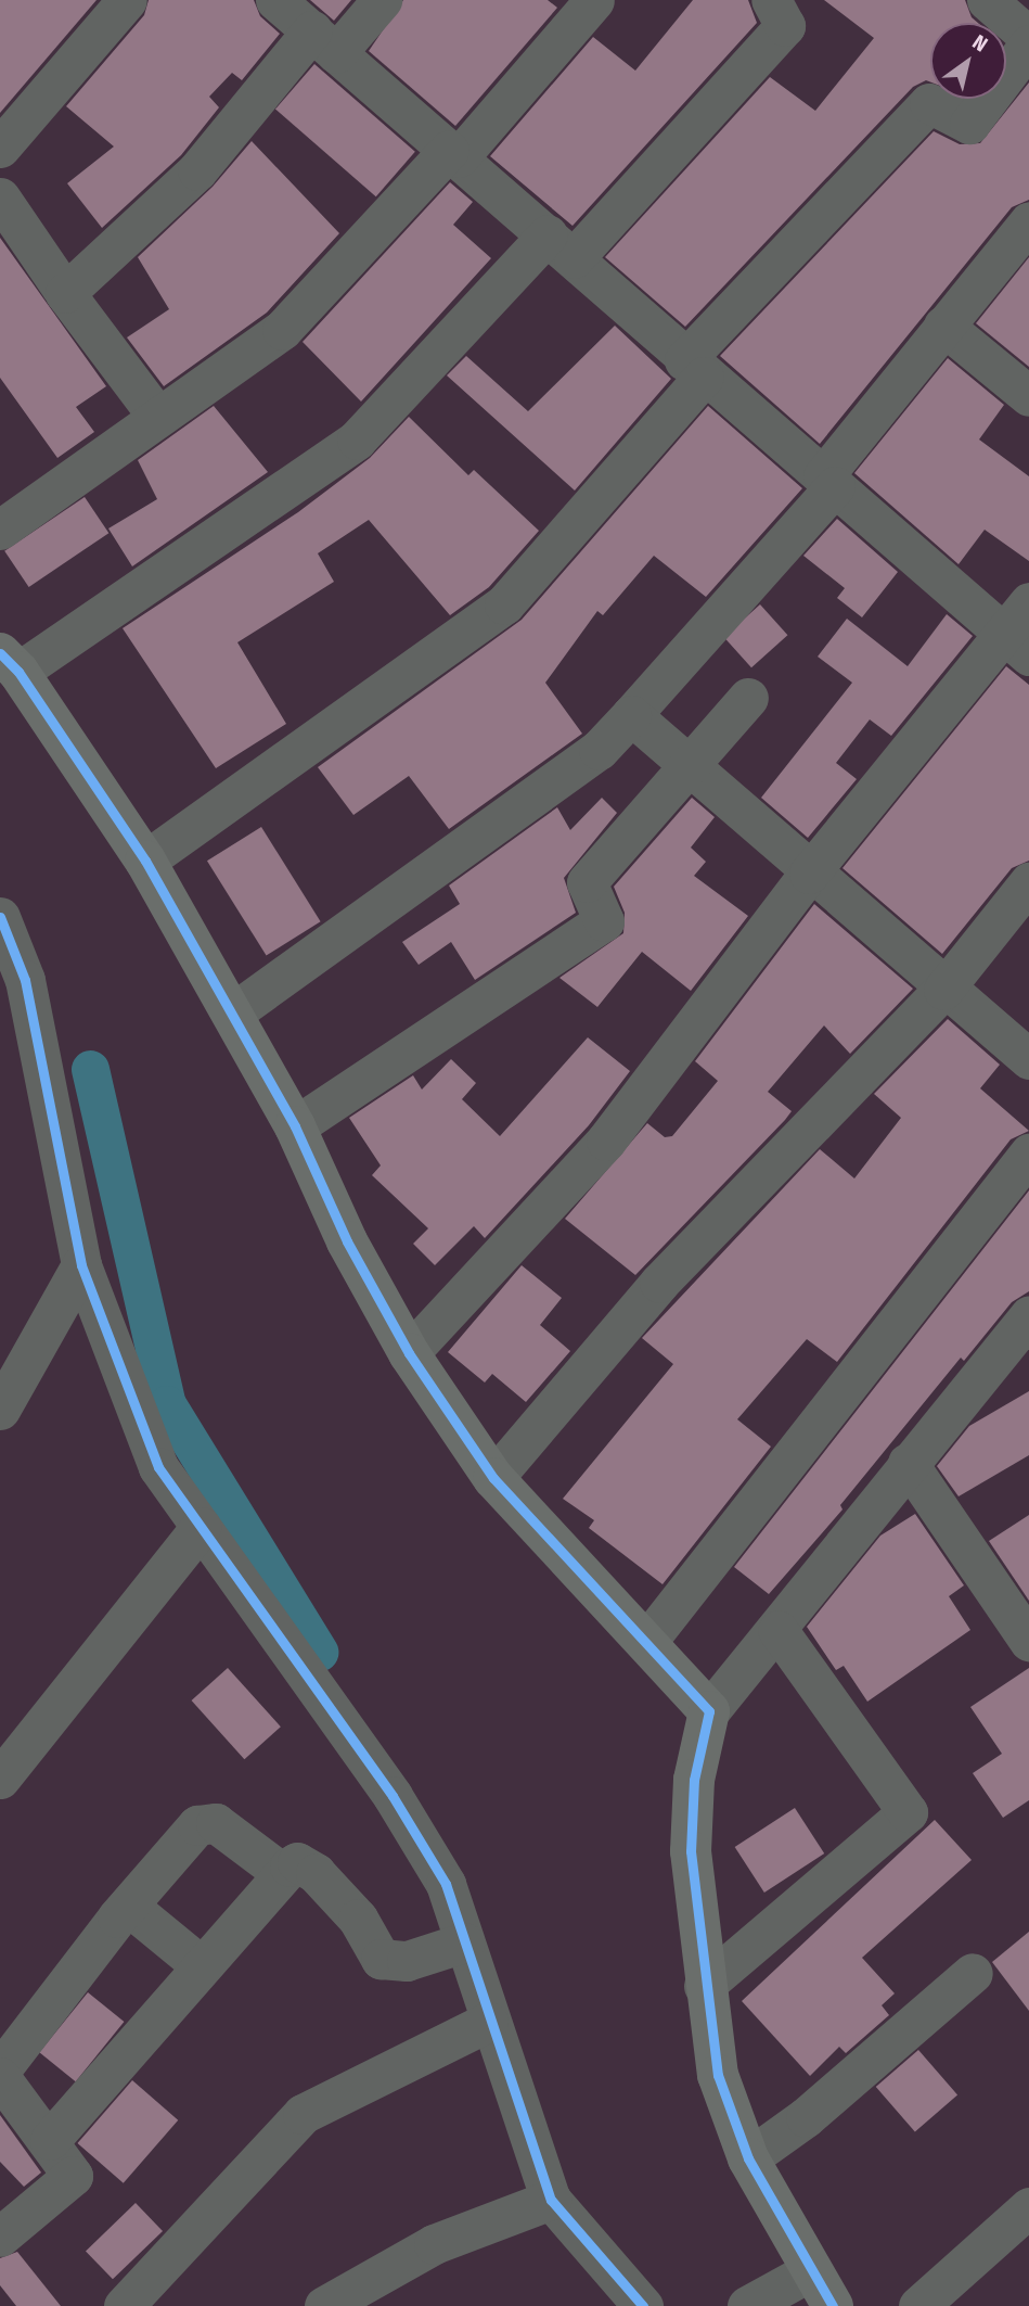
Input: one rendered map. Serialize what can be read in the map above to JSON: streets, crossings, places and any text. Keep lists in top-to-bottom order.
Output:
{
  "north": "top right"
}
